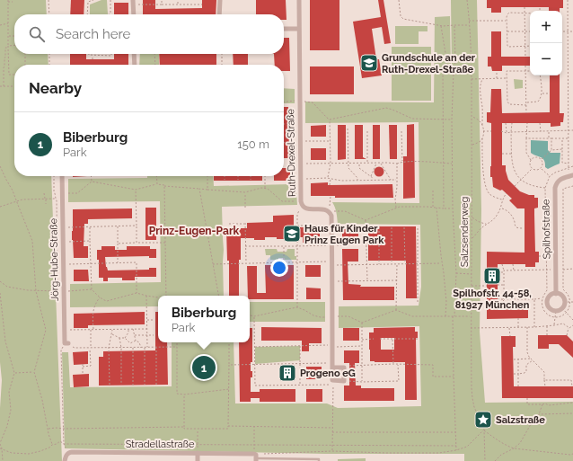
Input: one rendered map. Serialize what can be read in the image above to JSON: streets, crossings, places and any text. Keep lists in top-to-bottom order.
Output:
{
  "streets": {
    "street": [
      "Ruth-Drexel-Straße",
      "Spilhofstraße",
      "Jörg-Hube-Straße",
      "Stradellastraße"
    ],
    "path": ["Salzsenderweg"]
  },
  "districts": ["Prinz-Eugen-Park"],
  "places": {
    "school or university": ["Grundschule an der Ruth-Drexel-Straße", "Haus für Kinder Prinz Eugen Park"],
    "building": ["Spilhofstr. 44-58, 81927 München", "Progeno eG"],
    "place": ["Salzstraße"]
  },
  "page": {
    "map_buttons": ["+", "−"],
    "search": "Search here",
    "heading": "Nearby",
    "list": [
      {
        "mark": "1",
        "name": "Biberburg",
        "note": "Park",
        "value": "150 m"
      }
    ],
    "popup": ["Biberburg", "Park"],
    "pins": "1"
  }
}
